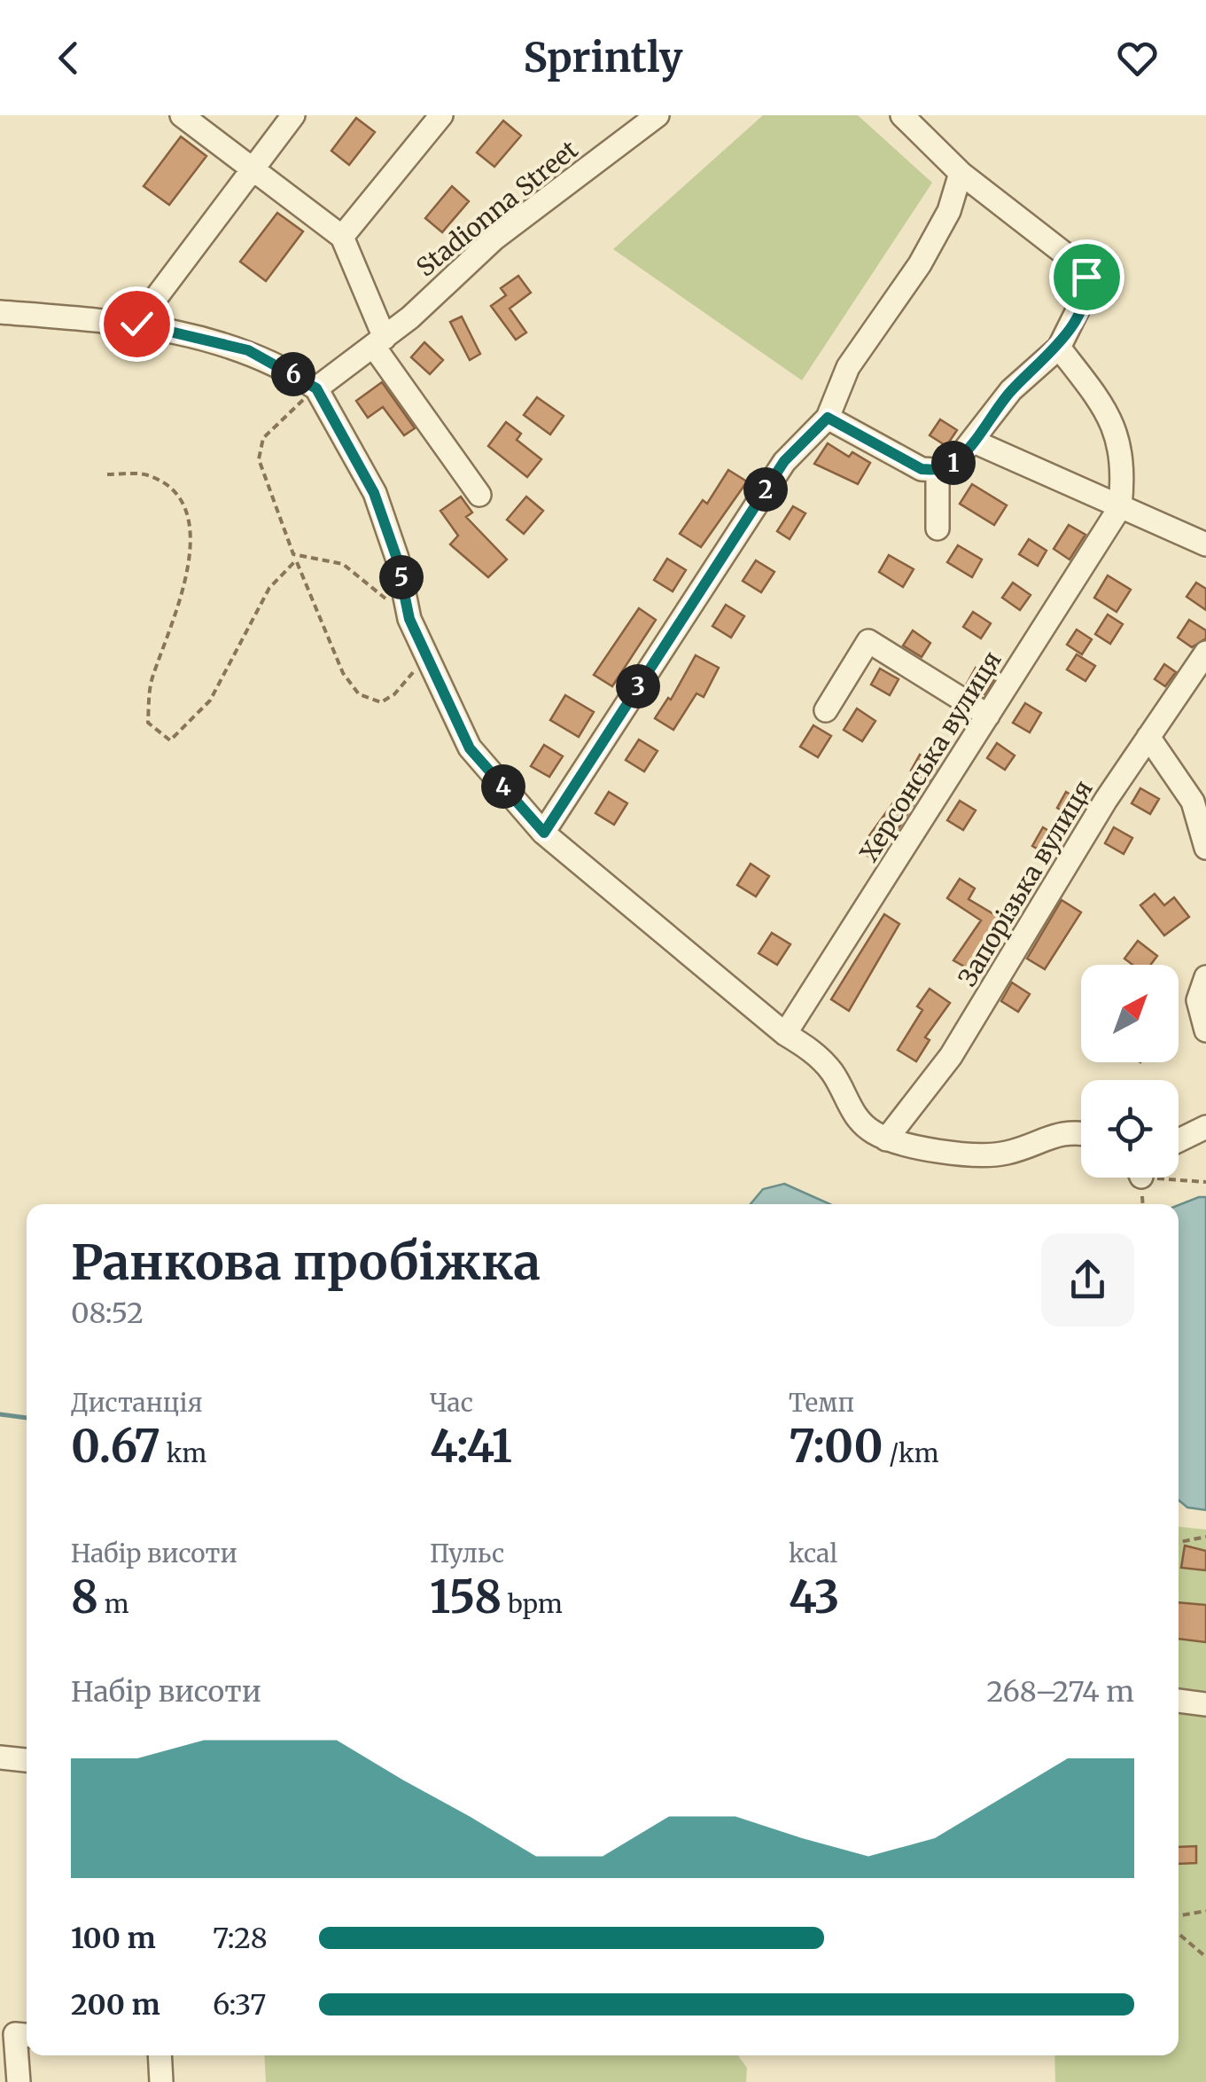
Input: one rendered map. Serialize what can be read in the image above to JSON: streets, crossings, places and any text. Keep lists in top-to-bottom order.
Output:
{
  "streets": {
    "street": ["Stadionna Street", "Херсонська вулиця", "Запорізька вулиця"]
  },
  "north": "top right",
  "page": {
    "header": "Sprintly",
    "pins": [
      "6",
      "1",
      "2",
      "5",
      "3",
      "4"
    ],
    "heading": ["Ранкова пробіжка", "08:52"],
    "stats": [
      ["Дистанція", "0.67 km"],
      ["Час", "4:41"],
      ["Темп", "7:00 /km"],
      ["Набір висоти", "8 m"],
      ["Пульс", "158 bpm"],
      ["kcal", "43"]
    ],
    "chart": ["Набір висоти", "268–274 m"],
    "list": [
      {
        "name": "100 m",
        "note": "7:28"
      },
      {
        "name": "200 m",
        "note": "6:37"
      }
    ]
  }
}
